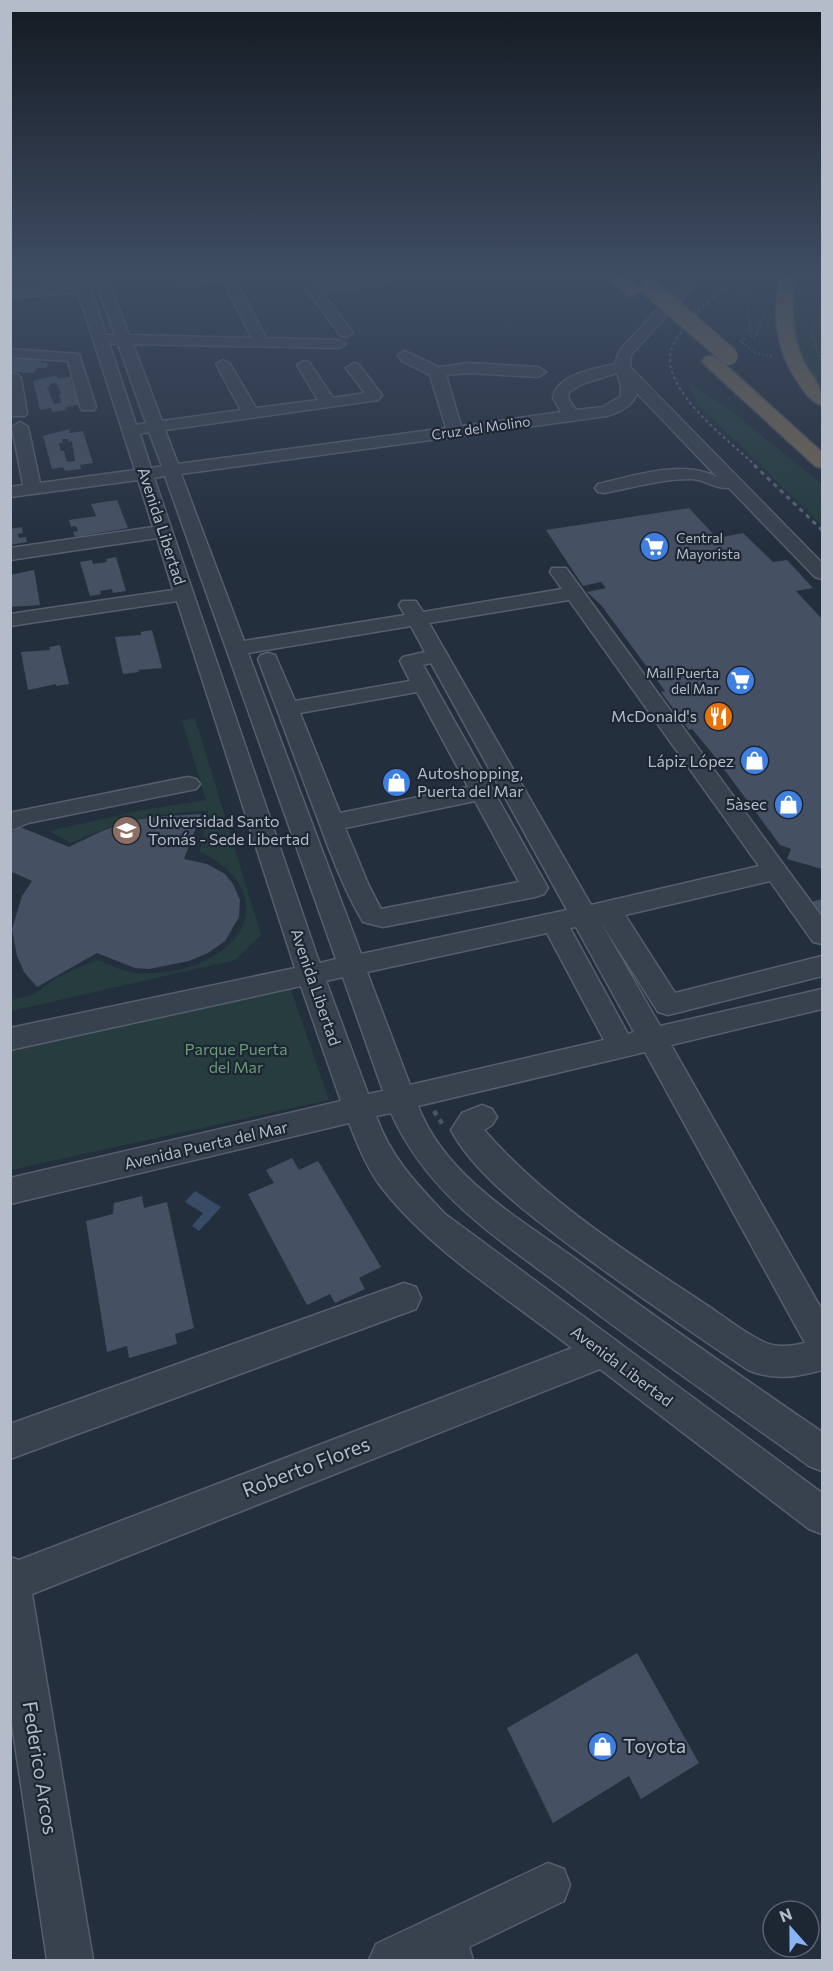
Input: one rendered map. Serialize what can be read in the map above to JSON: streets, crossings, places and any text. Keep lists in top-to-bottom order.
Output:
{
  "streets": {
    "street": [
      "Cruz del Molino",
      "Avenida Libertad",
      "Avenida Puerta del Mar",
      "Roberto Flores",
      "Federico Arcos"
    ]
  },
  "crossings": [
    ["Cruz del Molino", "Avenida Libertad"],
    ["Avenida Libertad", "Avenida Puerta del Mar"],
    ["Avenida Libertad", "Roberto Flores"],
    ["Roberto Flores", "Federico Arcos"]
  ],
  "parks": ["Parque Puerta del Mar"],
  "places": {
    "supermarket": ["Central Mayorista", "Mall Puerta del Mar"],
    "restaurant": ["McDonald's"],
    "shop": [
      "Lápiz López",
      "Autoshopping, Puerta del Mar",
      "5àsec",
      "Toyota"
    ],
    "school or university": ["Universidad Santo Tomás - Sede Libertad"]
  },
  "north": "top"
}
